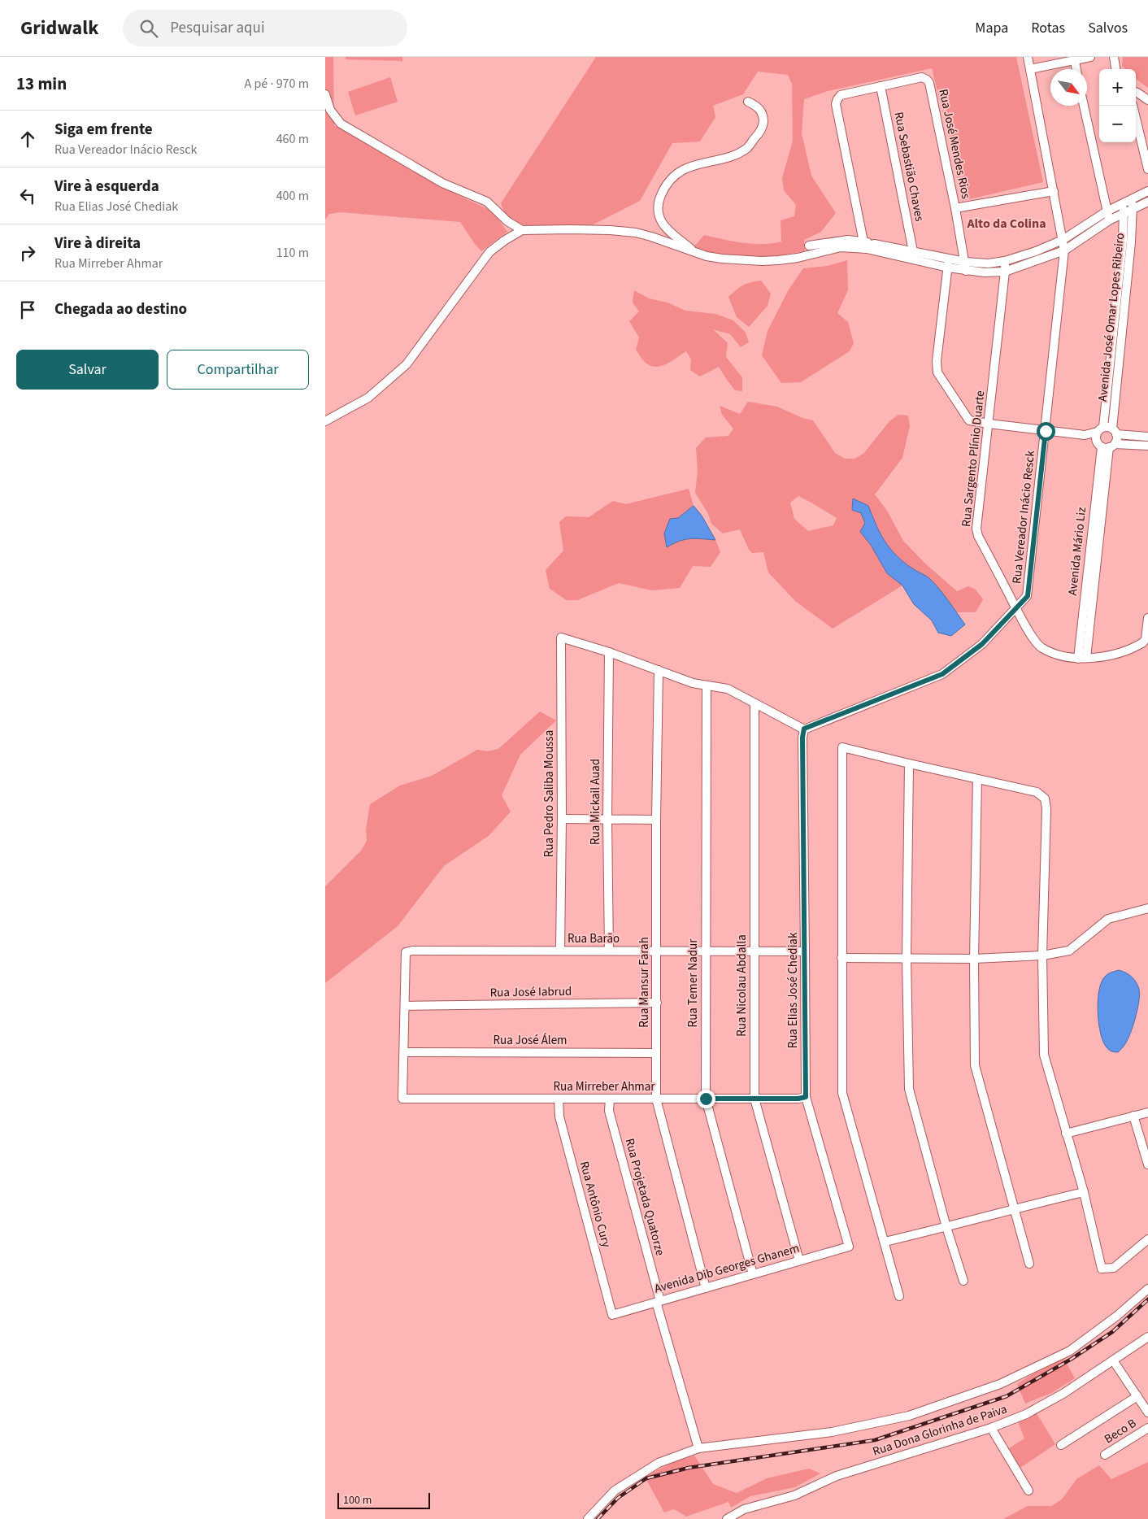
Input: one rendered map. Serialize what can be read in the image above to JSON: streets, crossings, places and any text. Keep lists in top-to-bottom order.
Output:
{
  "streets": {
    "street": [
      "Rua José Mendes Rios",
      "Rua Sebastião Chaves",
      "Avenida José Omar Lopes Ribeiro",
      "Rua Sargento Plínio Duarte",
      "Rua Vereador Inácio Resck",
      "Avenida Mário Liz",
      "Rua Pedro Saliba Moussa",
      "Rua Mickail Auad",
      "Rua Barão",
      "Rua Mansur Farah",
      "Rua Temer Nadur",
      "Rua Nicolau Abdalla",
      "Rua Elias José Chediak",
      "Rua José Iabrud",
      "Rua José Álem",
      "Rua Mirreber Ahmar",
      "Rua Projetada Quatorze",
      "Rua Antônio Cury",
      "Avenida Dib Georges Ghanem",
      "Rua Dona Glorinha de Paiva",
      "Beco B"
    ]
  },
  "crossings": [
    ["Rua José Mendes Rios", "Rua Sebastião Chaves"],
    ["Rua Sargento Plínio Duarte", "Rua Vereador Inácio Resck"],
    ["Rua Sargento Plínio Duarte", "Avenida Mário Liz"],
    ["Rua Vereador Inácio Resck", "Rua Elias José Chediak"],
    ["Rua Pedro Saliba Moussa", "Rua Mickail Auad"],
    ["Rua Pedro Saliba Moussa", "Rua Barão"],
    ["Rua Mickail Auad", "Rua Barão"],
    ["Rua Barão", "Rua Mansur Farah"],
    ["Rua Barão", "Rua Temer Nadur"],
    ["Rua Barão", "Rua Nicolau Abdalla"],
    ["Rua Barão", "Rua Elias José Chediak"],
    ["Rua Barão", "Rua José Iabrud"],
    ["Rua Mansur Farah", "Rua José Iabrud"],
    ["Rua Mansur Farah", "Rua José Álem"],
    ["Rua Mansur Farah", "Rua Mirreber Ahmar"],
    ["Rua Mansur Farah", "Avenida Dib Georges Ghanem"],
    ["Rua Temer Nadur", "Rua Mirreber Ahmar"],
    ["Rua Temer Nadur", "Avenida Dib Georges Ghanem"],
    ["Rua Nicolau Abdalla", "Rua Mirreber Ahmar"],
    ["Rua Nicolau Abdalla", "Avenida Dib Georges Ghanem"],
    ["Rua Elias José Chediak", "Rua Mirreber Ahmar"],
    ["Rua Elias José Chediak", "Avenida Dib Georges Ghanem"],
    ["Rua José Álem", "Rua Mirreber Ahmar"],
    ["Rua Mirreber Ahmar", "Rua Projetada Quatorze"],
    ["Rua Mirreber Ahmar", "Rua Antônio Cury"],
    ["Rua Projetada Quatorze", "Avenida Dib Georges Ghanem"],
    ["Rua Antônio Cury", "Avenida Dib Georges Ghanem"]
  ],
  "districts": ["Alto da Colina"],
  "scale_bar": "100 m",
  "north": "bottom right",
  "page": {
    "header": "Gridwalk",
    "search": "Pesquisar aqui",
    "nav": ["Mapa", "Rotas", "Salvos"],
    "heading": ["13 min", "A pé · 970 m"],
    "map_buttons": ["+", "−"],
    "list": [
      ["Siga em frente", "Rua Vereador Inácio Resck", "460 m"],
      ["Vire à esquerda", "Rua Elias José Chediak", "400 m"],
      ["Vire à direita", "Rua Mirreber Ahmar", "110 m"],
      "Chegada ao destino"
    ],
    "buttons": ["Salvar", "Compartilhar"],
    "scale": "100 m"
  }
}
